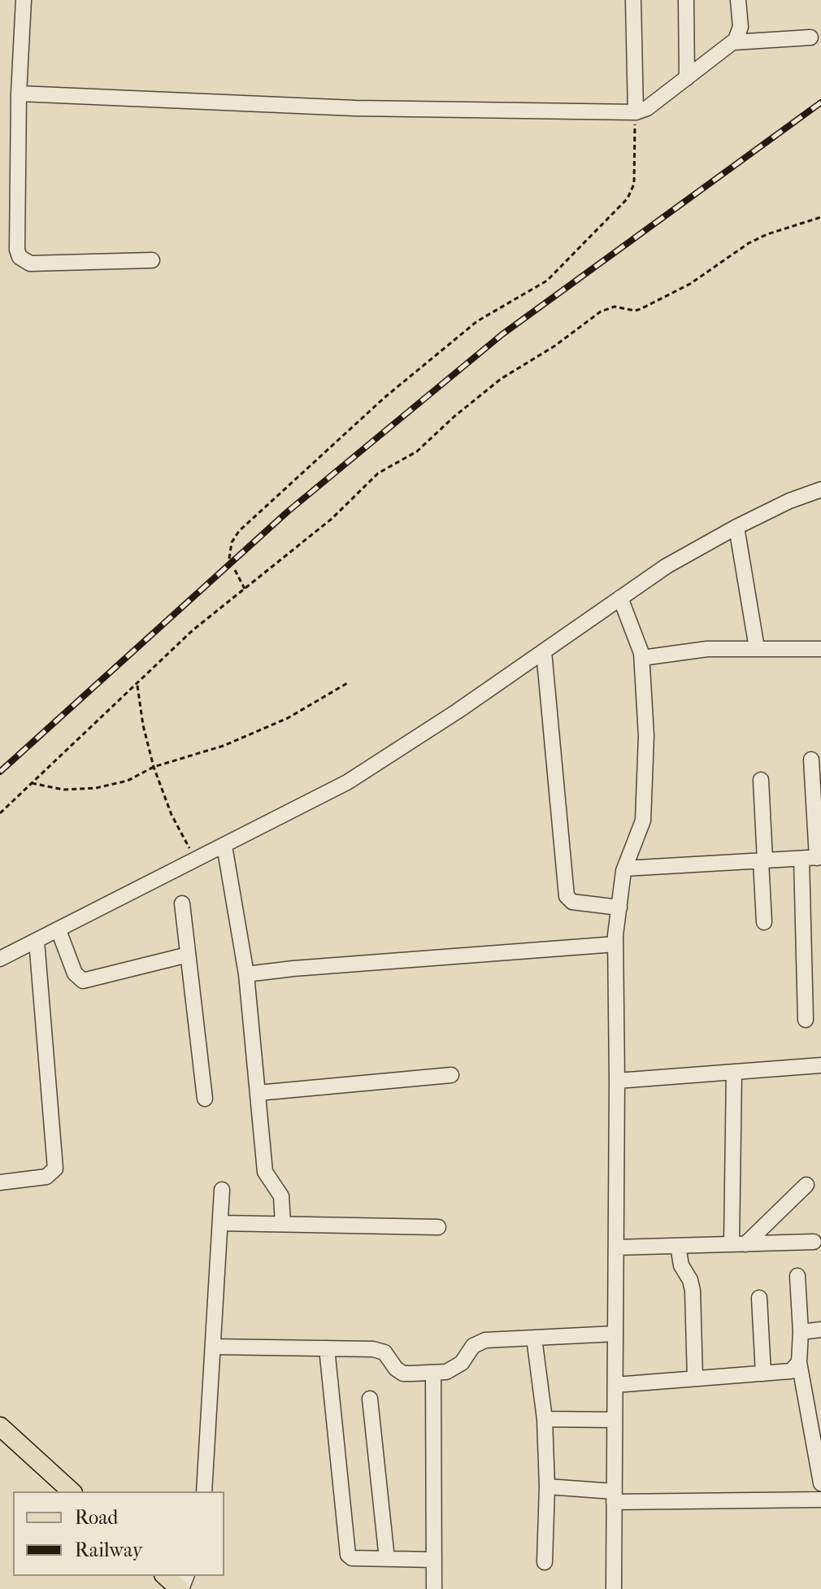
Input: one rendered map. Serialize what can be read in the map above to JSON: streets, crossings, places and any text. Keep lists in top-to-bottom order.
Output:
{
  "legend": ["Road", "Railway"]
}
